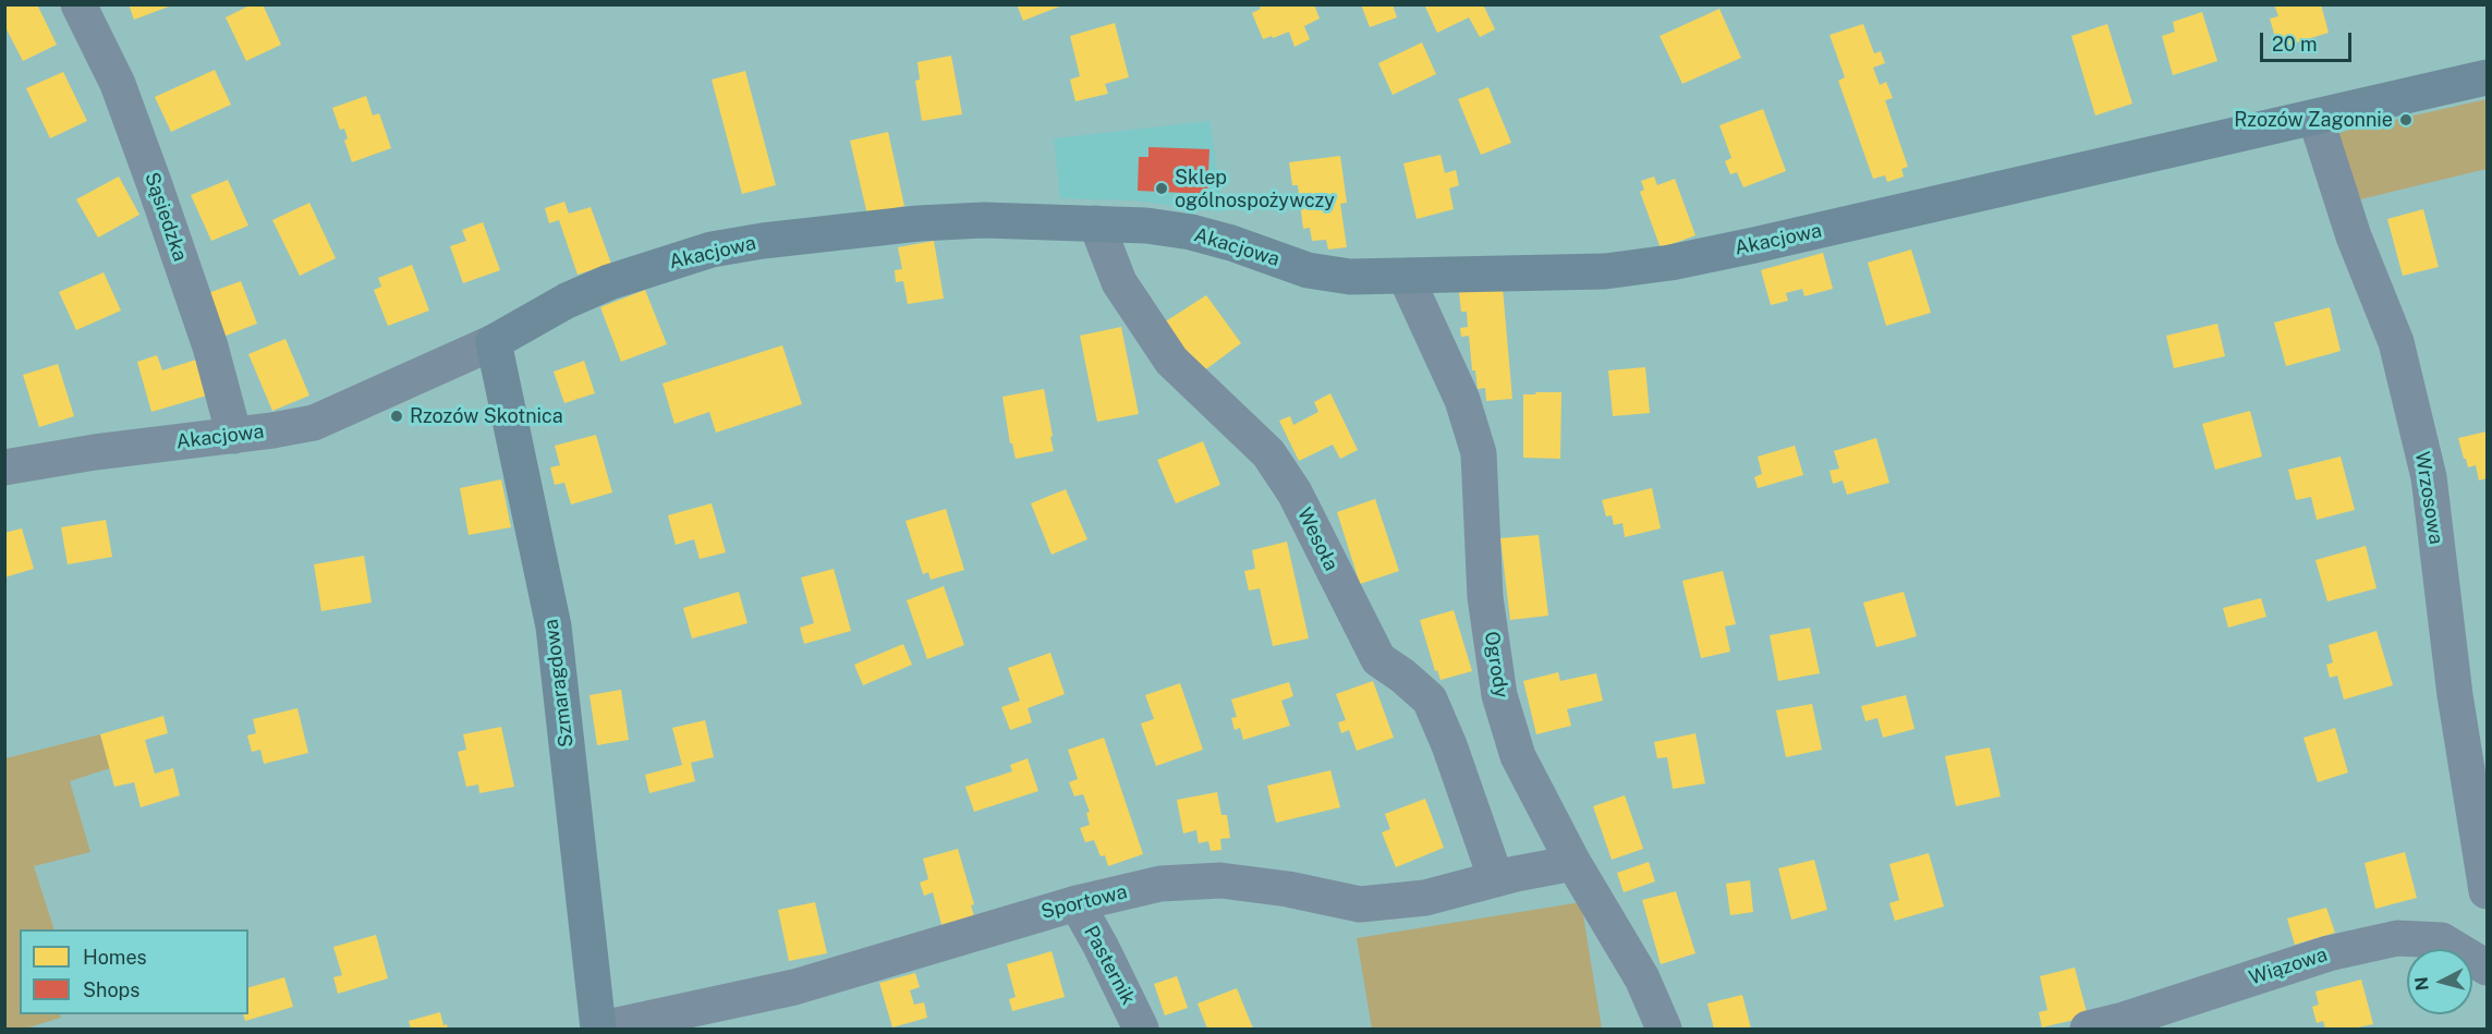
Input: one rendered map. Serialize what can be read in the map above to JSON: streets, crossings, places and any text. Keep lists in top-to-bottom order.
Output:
{
  "streets": {
    "street": [
      "Sąsiedzka",
      "Akacjowa",
      "Wrzosowa",
      "Wesoła",
      "Ogrody",
      "Szmaragdowa",
      "Sportowa",
      "Pasternik",
      "Wiązowa"
    ]
  },
  "crossings": [
    ["Sąsiedzka", "Akacjowa"],
    ["Akacjowa", "Wrzosowa"],
    ["Akacjowa", "Wesoła"],
    ["Akacjowa", "Ogrody"],
    ["Akacjowa", "Szmaragdowa"],
    ["Wesoła", "Sportowa"],
    ["Ogrody", "Sportowa"],
    ["Szmaragdowa", "Sportowa"],
    ["Sportowa", "Pasternik"]
  ],
  "places": ["Rzozów Zagonnie", "Sklep ogólnospożywczy", "Rzozów Skotnica"],
  "legend": ["Homes", "Shops"],
  "scale_bar": "20 m",
  "north": "left"
}
